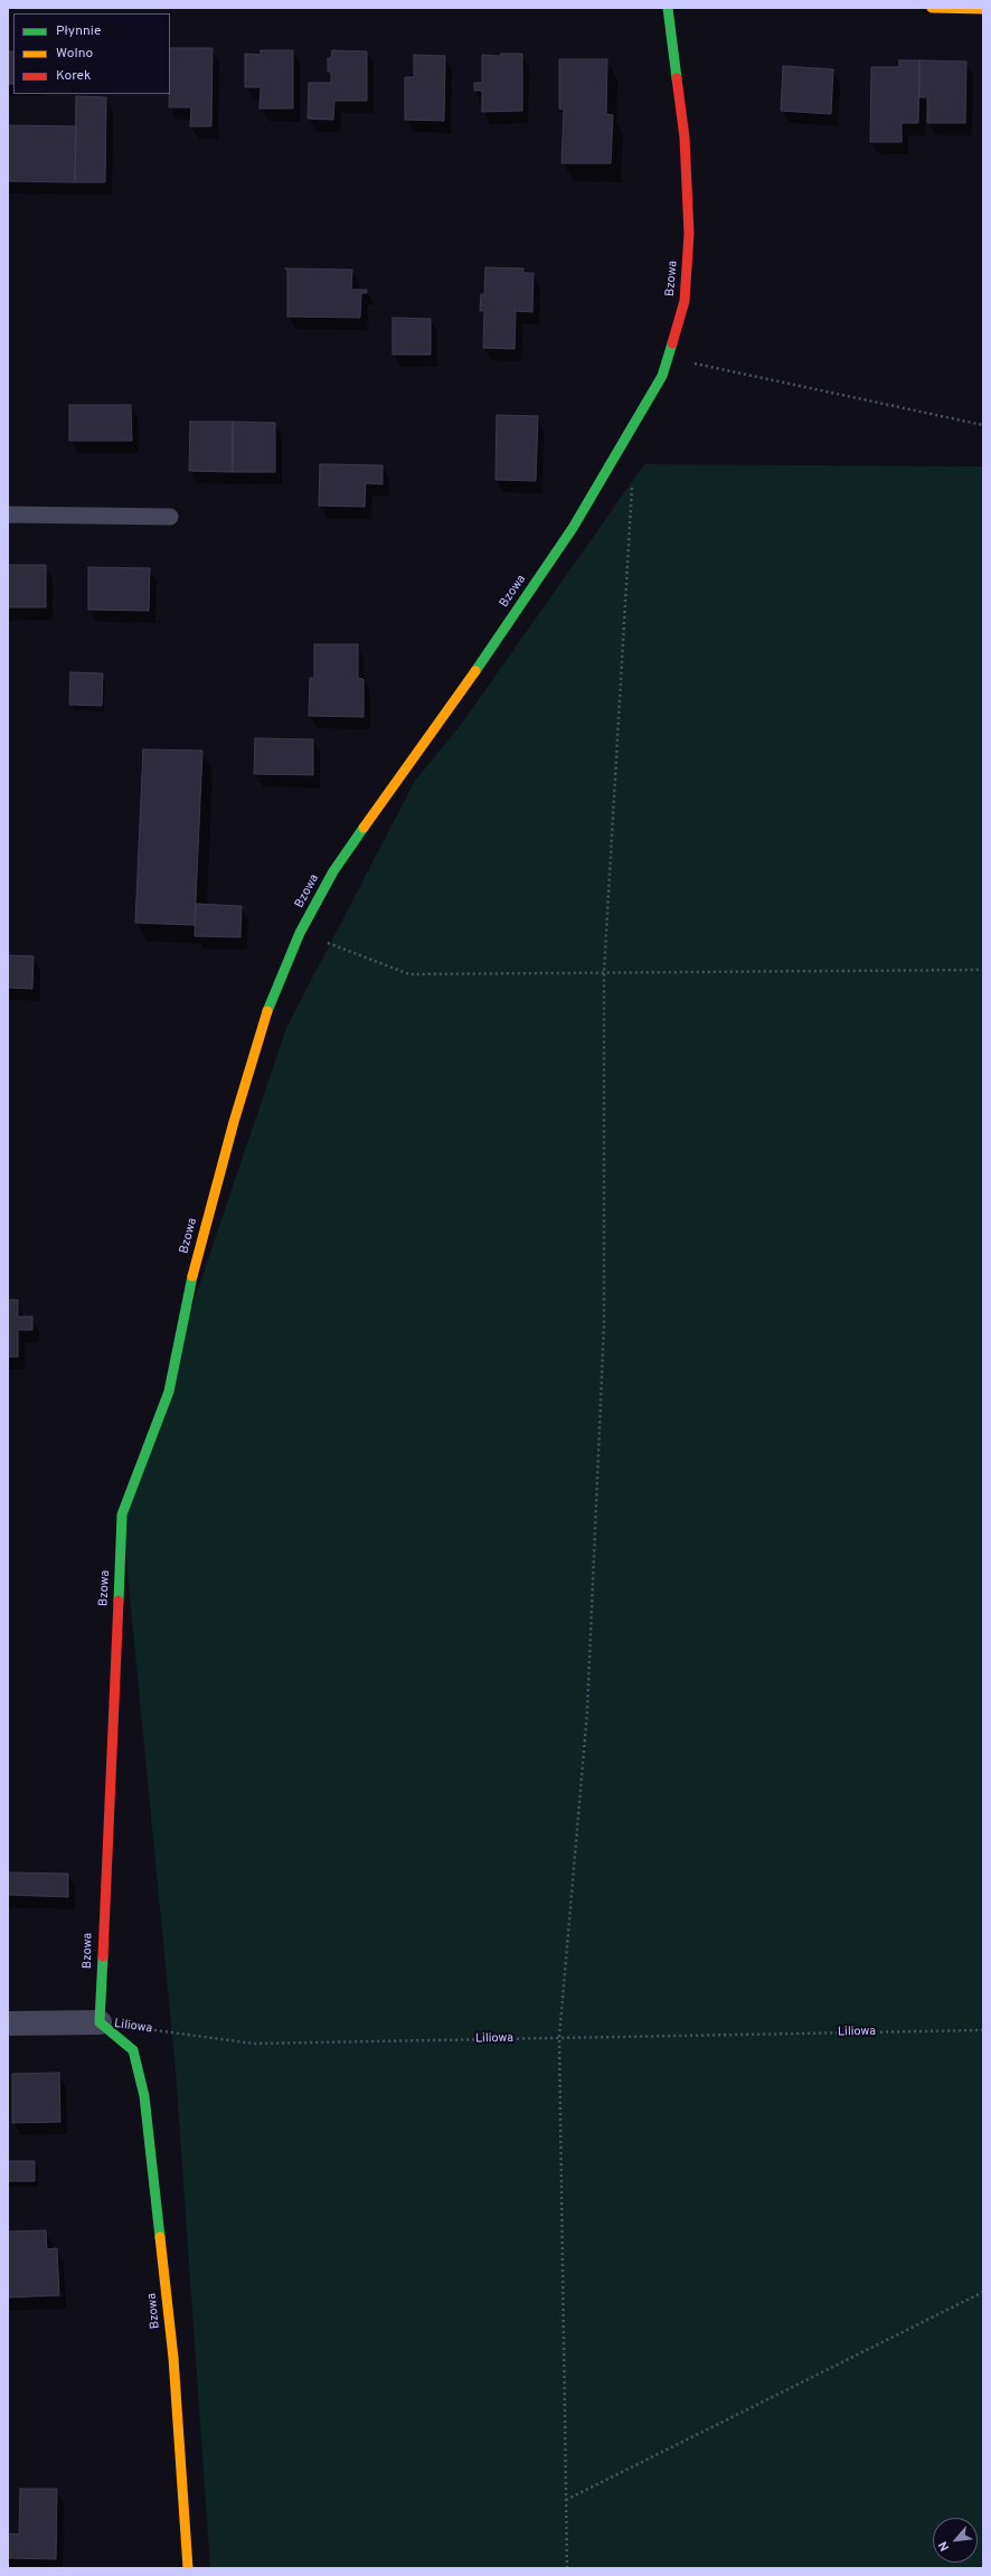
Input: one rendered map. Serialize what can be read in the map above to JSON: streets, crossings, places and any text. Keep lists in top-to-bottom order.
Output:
{
  "streets": {
    "street": ["Bzowa", "Liliowa"]
  },
  "crossings": [
    ["Bzowa", "Liliowa"]
  ],
  "legend": ["Płynnie", "Wolno", "Korek"],
  "north": "bottom left"
}
